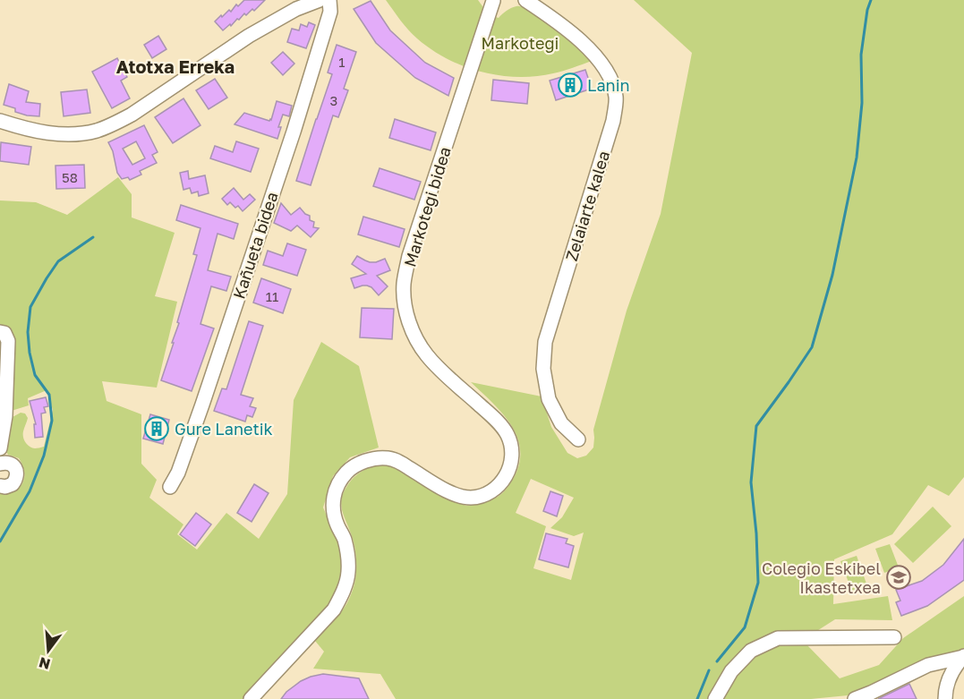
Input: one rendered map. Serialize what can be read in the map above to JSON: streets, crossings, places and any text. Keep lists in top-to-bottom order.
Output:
{
  "streets": {
    "street": ["Zelaiarte kalea", "Markotegi bidea", "Kañueta bidea"]
  },
  "districts": ["Atotxa Erreka"],
  "parks": ["Markotegi"],
  "places": {
    "building": ["Lanin", "Gure Lanetik"],
    "school or university": ["Colegio Eskibel Ikastetxea"]
  },
  "house_numbers": [
    "1",
    "3",
    "58",
    "11"
  ],
  "north": "bottom"
}
